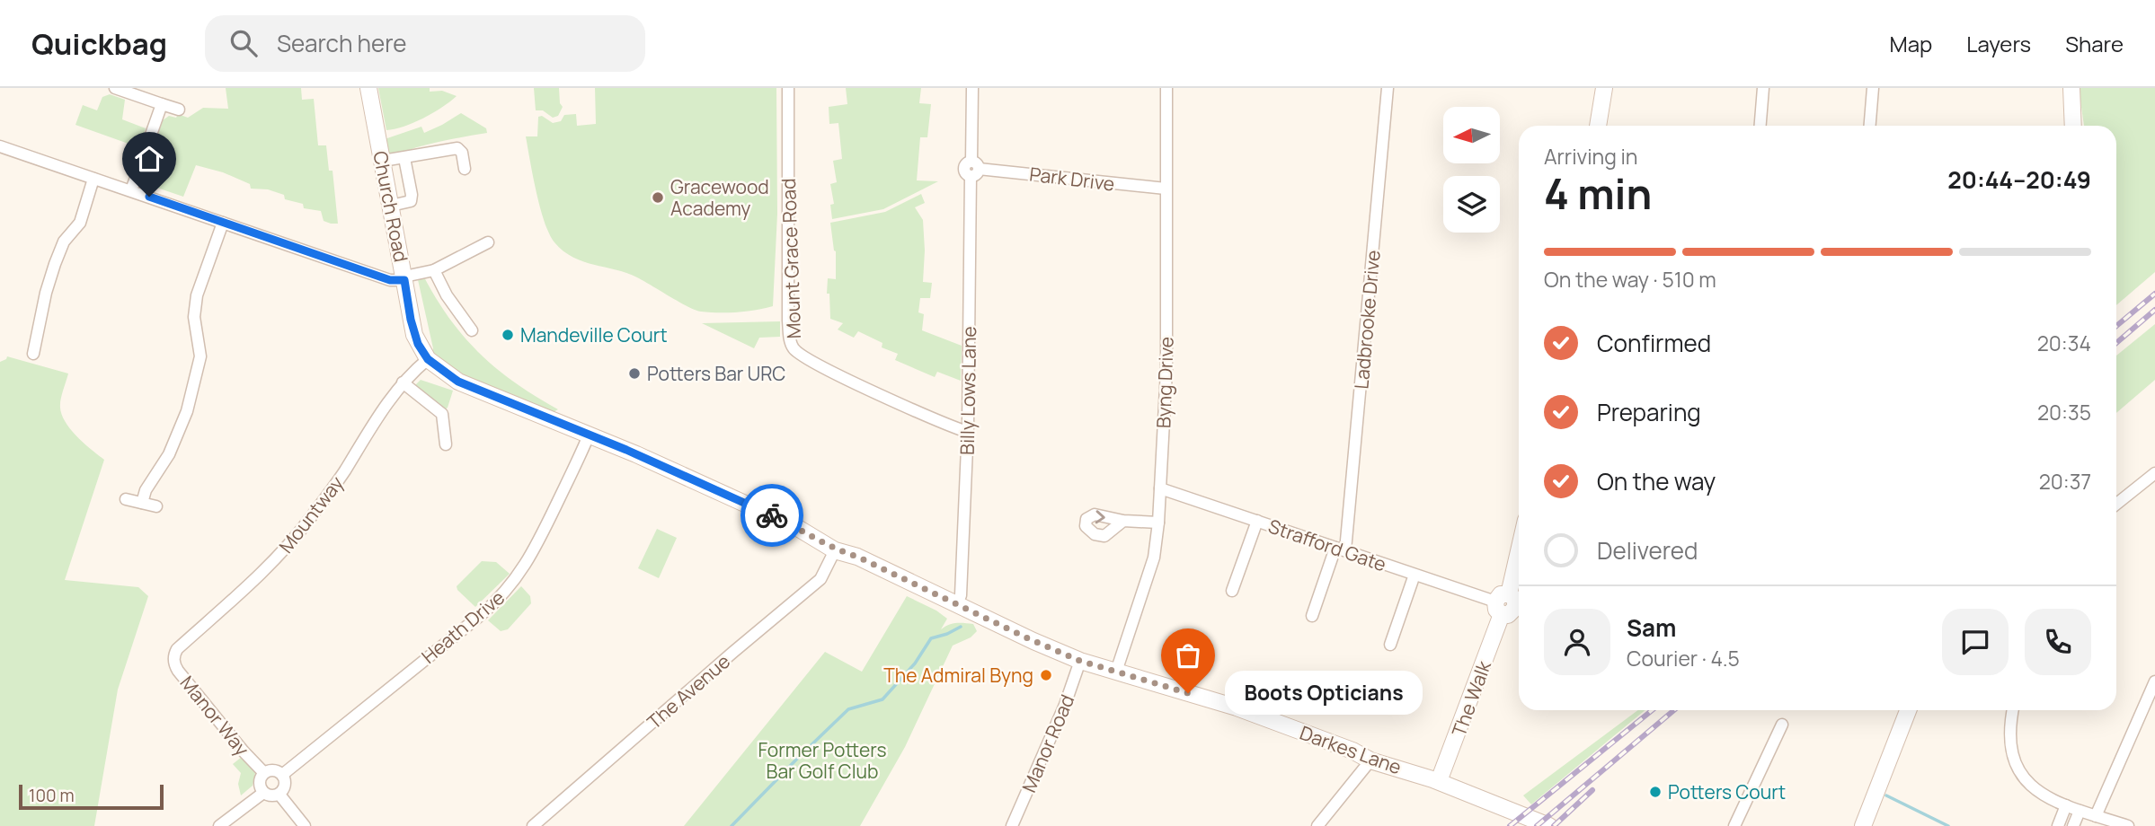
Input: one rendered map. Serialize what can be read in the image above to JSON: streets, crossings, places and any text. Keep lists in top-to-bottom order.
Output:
{
  "streets": {
    "street": [
      "Park Drive",
      "Church Road",
      "Mount Grace Road",
      "Ladbrooke Drive",
      "Byng Drive",
      "Billy Lows Lane",
      "Mountway",
      "Strafford Gate",
      "Heath Drive",
      "The Avenue",
      "The Walk",
      "Manor Way",
      "Manor Road",
      "Darkes Lane"
    ]
  },
  "crossings": [
    ["Park Drive", "Byng Drive"],
    ["Park Drive", "Billy Lows Lane"],
    ["Church Road", "Mountway"],
    ["Church Road", "Darkes Lane"],
    ["Mount Grace Road", "Billy Lows Lane"],
    ["Ladbrooke Drive", "Strafford Gate"],
    ["Byng Drive", "Strafford Gate"],
    ["Byng Drive", "Darkes Lane"],
    ["Billy Lows Lane", "Darkes Lane"],
    ["Mountway", "Manor Way"],
    ["Strafford Gate", "The Walk"],
    ["Heath Drive", "Manor Way"],
    ["Heath Drive", "Darkes Lane"],
    ["The Avenue", "Darkes Lane"],
    ["The Walk", "Darkes Lane"],
    ["Manor Road", "Darkes Lane"]
  ],
  "parks": ["Former Potters Bar Golf Club"],
  "places": [
    "Gracewood Academy",
    "Mandeville Court",
    "Potters Bar URC",
    "The Admiral Byng",
    "Boots Opticians",
    "Potters Court"
  ],
  "scale_bar": "100 m",
  "north": "left",
  "page": {
    "header": "Quickbag",
    "search": "Search here",
    "nav": ["Map", "Layers", "Share"],
    "heading": ["4 min", "Arriving in", "20:44–20:49"],
    "panel": ["Sam", "Courier · 4.5"],
    "bar": "On the way · 510 m",
    "list": [
      ["Confirmed", "20:34"],
      ["Preparing", "20:35"],
      ["On the way", "20:37"],
      "Delivered"
    ],
    "bubble": "Boots Opticians",
    "scale": "100 m"
  }
}
